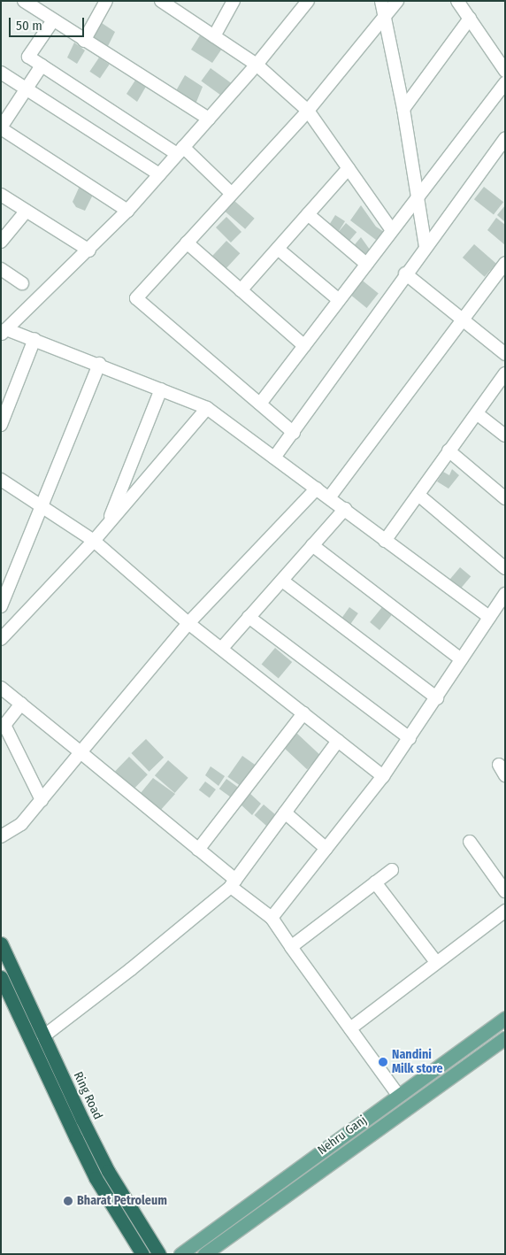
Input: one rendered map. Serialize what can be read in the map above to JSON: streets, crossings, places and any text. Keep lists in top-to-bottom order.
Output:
{
  "streets": {
    "highway": ["Ring Road"],
    "main road": ["Nehru Ganj"]
  },
  "places": ["Nandini Milk store", "Bharat Petroleum"],
  "scale_bar": "50 m"
}
